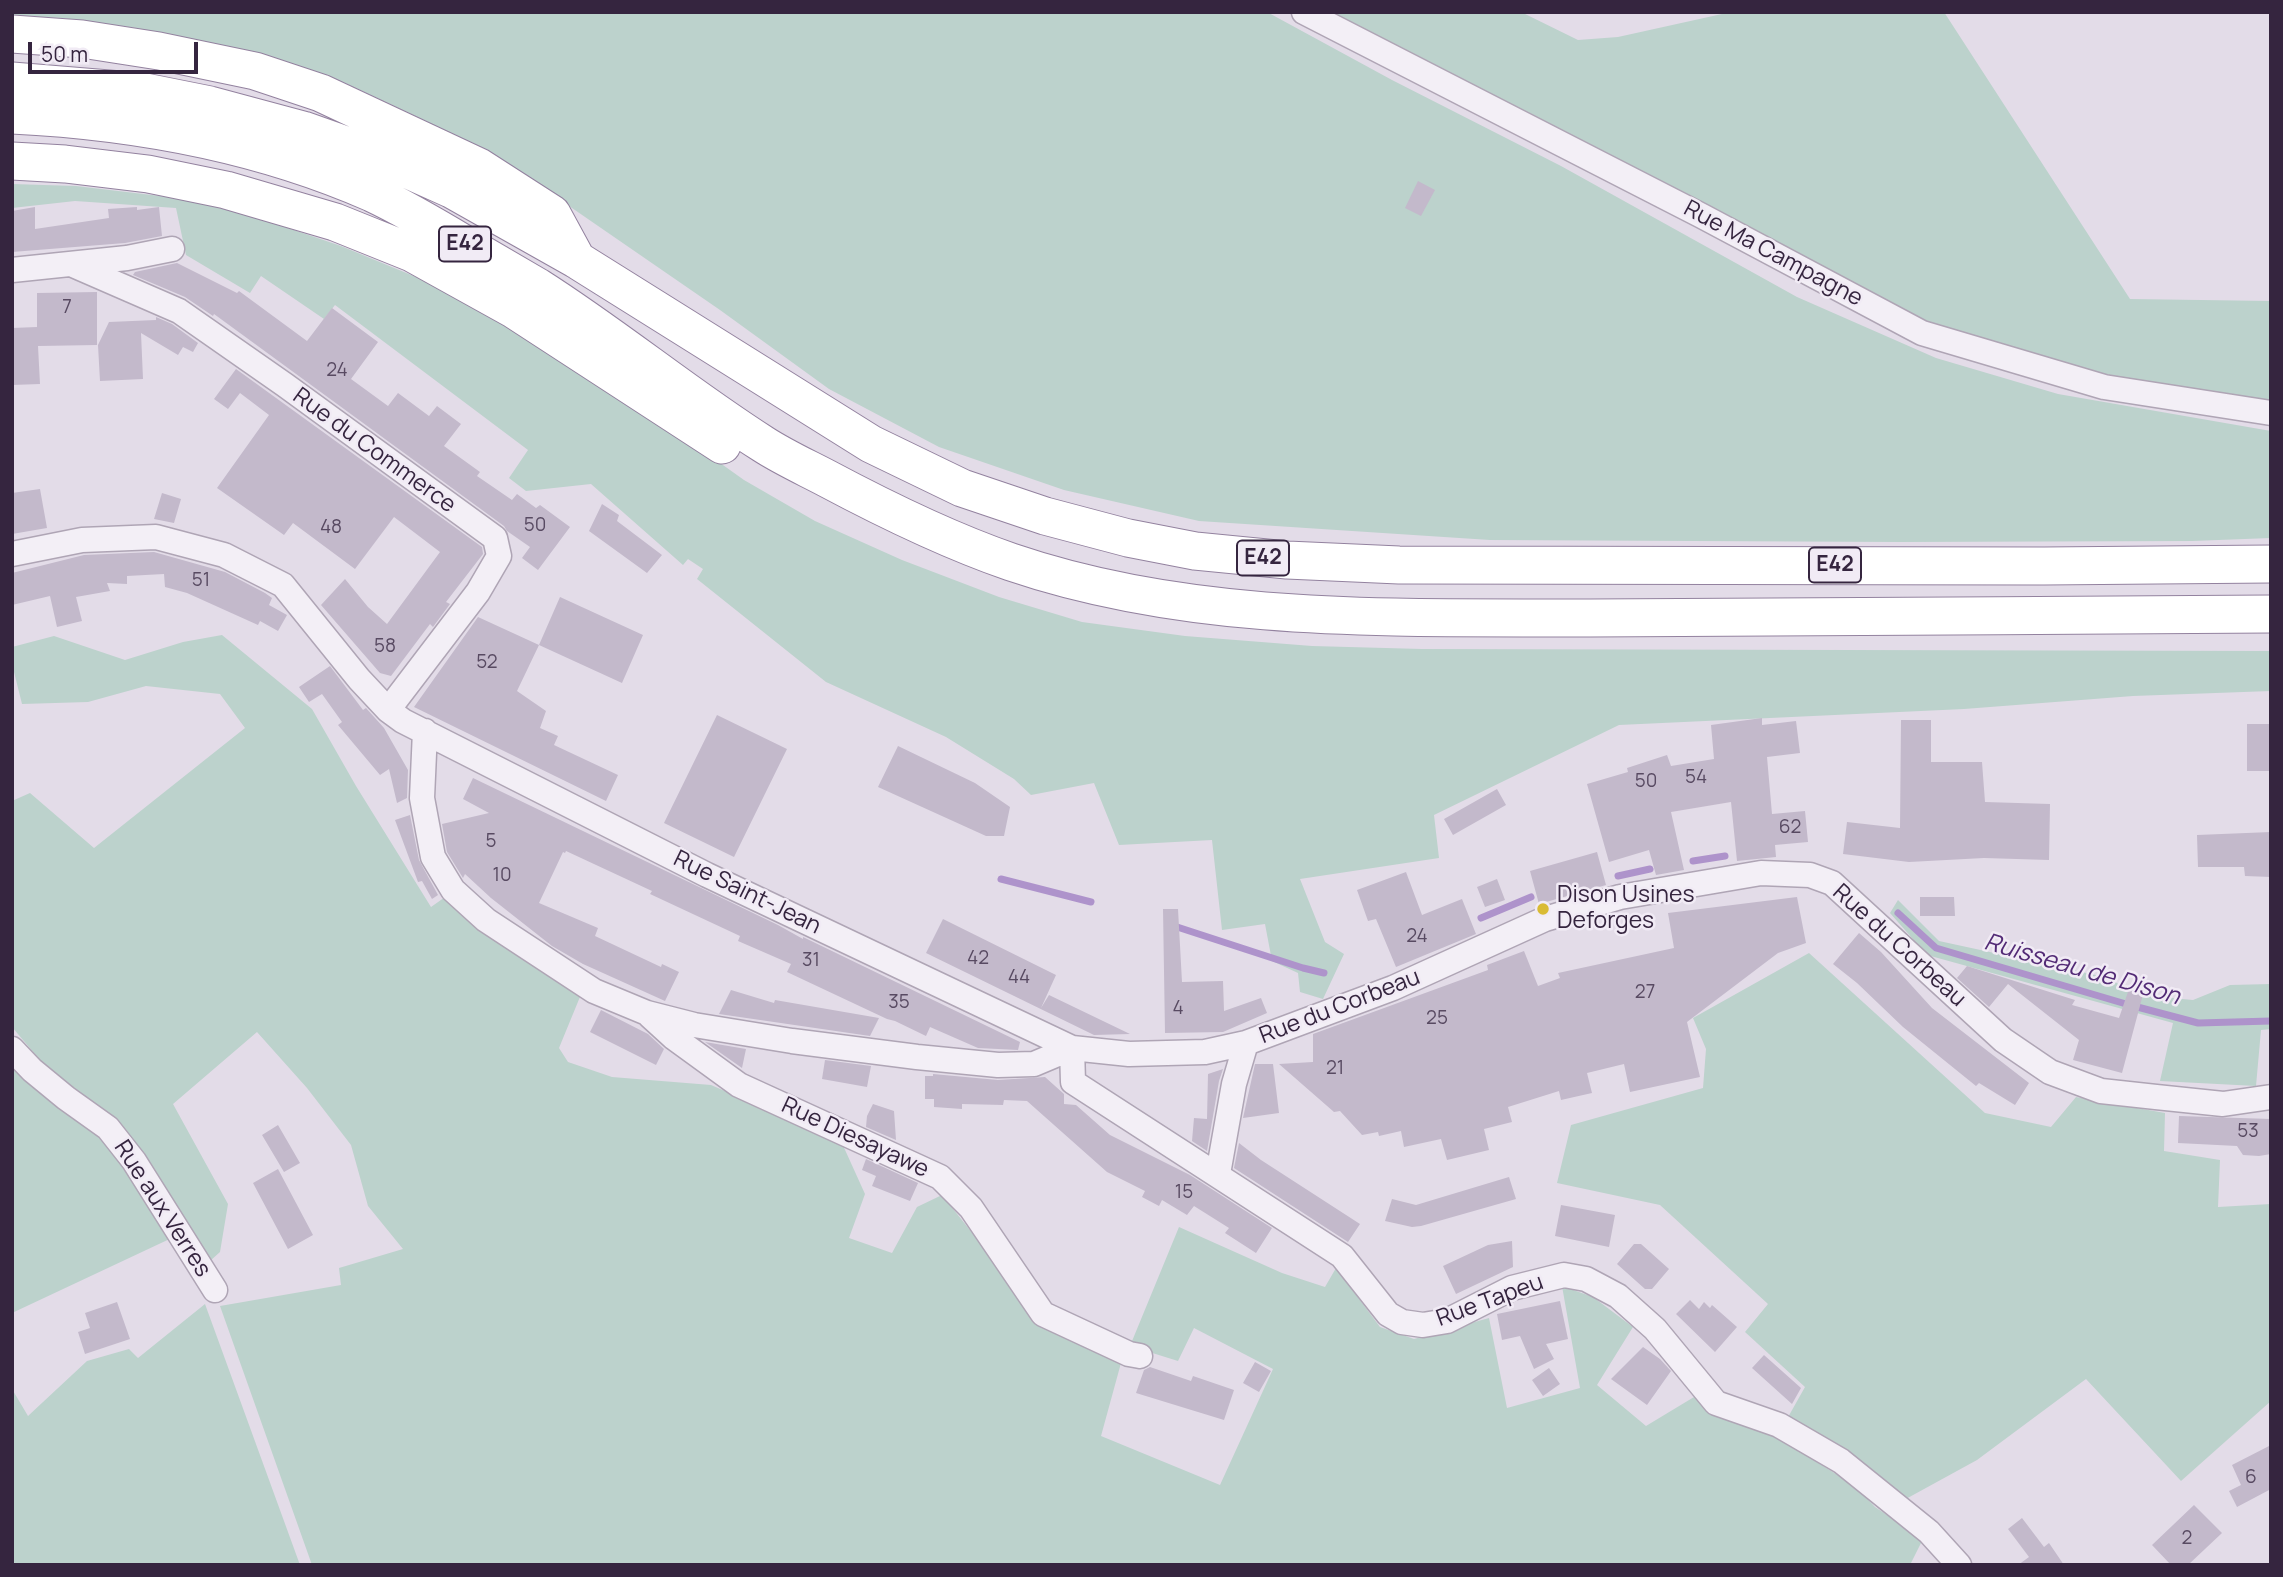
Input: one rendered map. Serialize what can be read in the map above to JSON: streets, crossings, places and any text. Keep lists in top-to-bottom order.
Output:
{
  "streets": {
    "highway": ["E42"],
    "street": [
      "Rue Ma Campagne",
      "Rue du Commerce",
      "Rue Saint-Jean",
      "Rue du Corbeau",
      "Rue Diesayawe",
      "Rue aux Verres",
      "Rue Tapeu"
    ]
  },
  "crossings": [
    ["Rue du Commerce", "Rue Saint-Jean"],
    ["Rue Saint-Jean", "Rue du Corbeau"],
    ["Rue Saint-Jean", "Rue Diesayawe"],
    ["Rue Saint-Jean", "Rue Tapeu"],
    ["Rue du Corbeau", "Rue Diesayawe"],
    ["Rue du Corbeau", "Rue Tapeu"],
    ["Rue Diesayawe", "Rue Tapeu"]
  ],
  "water": ["Ruisseau de Dison"],
  "places": ["Dison Usines Deforges"],
  "house_numbers": [
    "7",
    "24",
    "50",
    "48",
    "51",
    "58",
    "52",
    "54",
    "50",
    "62",
    "5",
    "10",
    "24",
    "42",
    "31",
    "44",
    "27",
    "35",
    "4",
    "25",
    "21",
    "53",
    "15",
    "6",
    "2"
  ],
  "scale_bar": "50 m"
}
